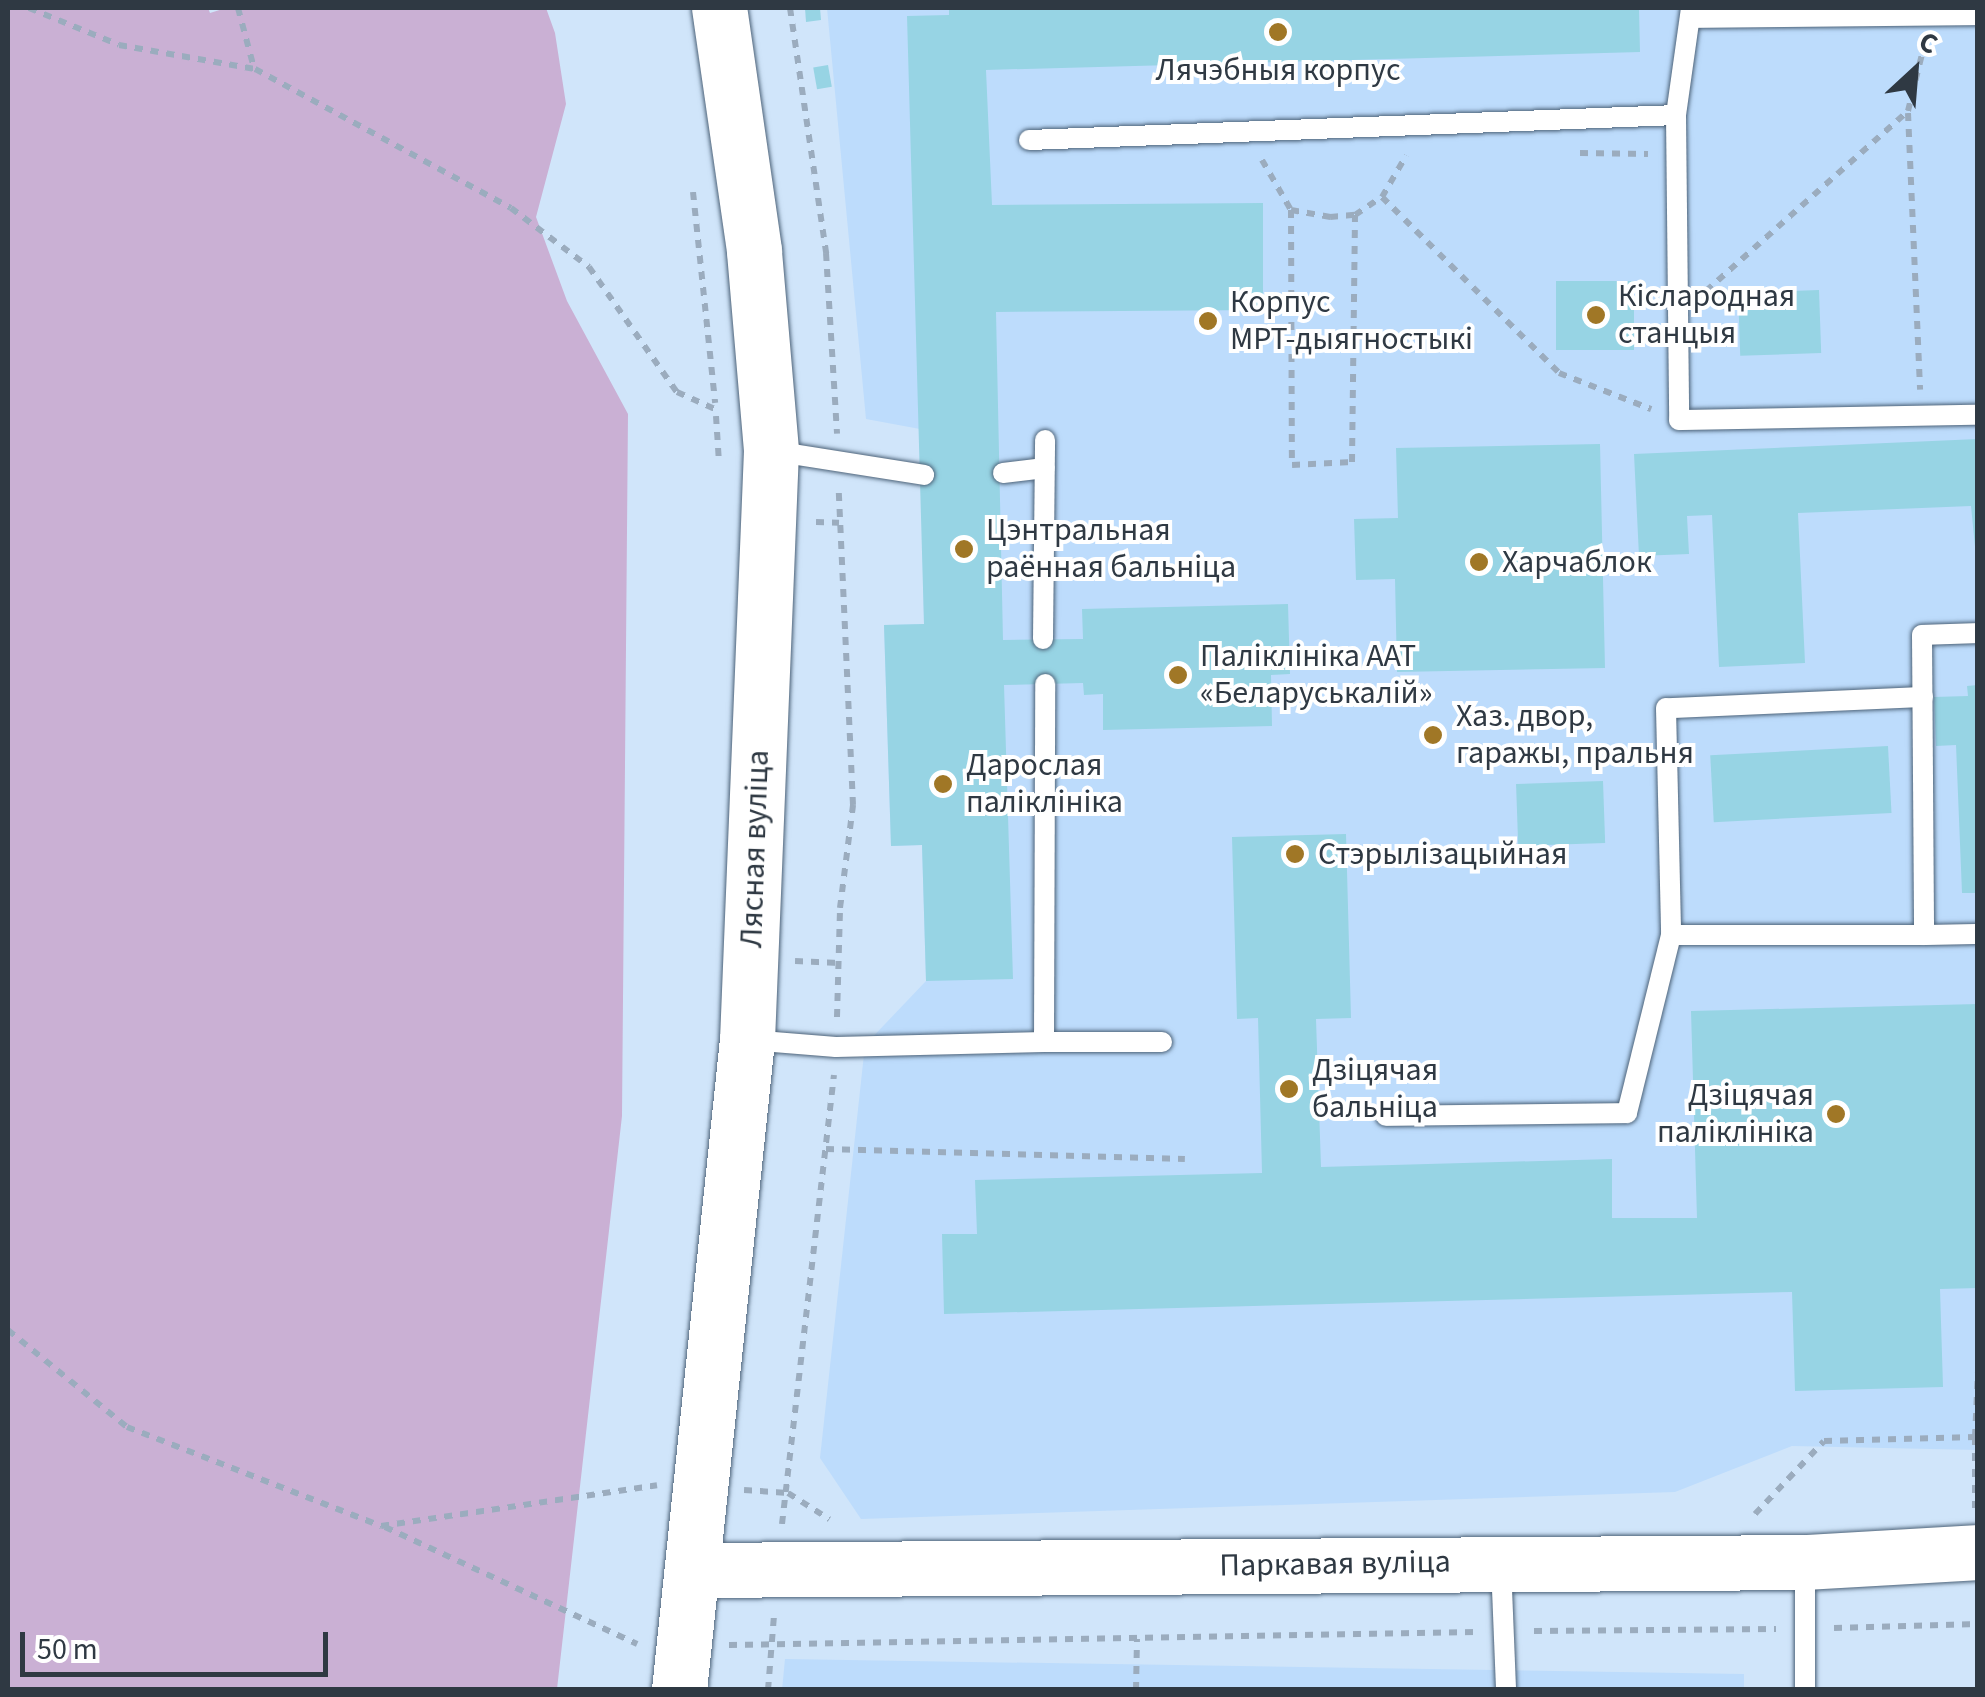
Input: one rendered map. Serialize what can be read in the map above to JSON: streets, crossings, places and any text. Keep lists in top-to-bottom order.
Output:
{
  "streets": {
    "main road": ["Лясная вуліца", "Паркавая вуліца"]
  },
  "crossings": [
    ["Лясная вуліца", "Паркавая вуліца"]
  ],
  "places": [
    "Лячэбныя корпус",
    "Кіслародная станцыя",
    "Корпус МРТ-дыягностыкі",
    "Цэнтральная раённая бальніца",
    "Харчаблок",
    "Паліклініка ААТ «Беларуськалій»",
    "Хаз. двор, гаражы, пральня",
    "Дарослая паліклініка",
    "Стэрылізацыйная",
    "Дзіцячая бальніца",
    "Дзіцячая паліклініка"
  ],
  "scale_bar": "50 m",
  "north": "top right"
}
